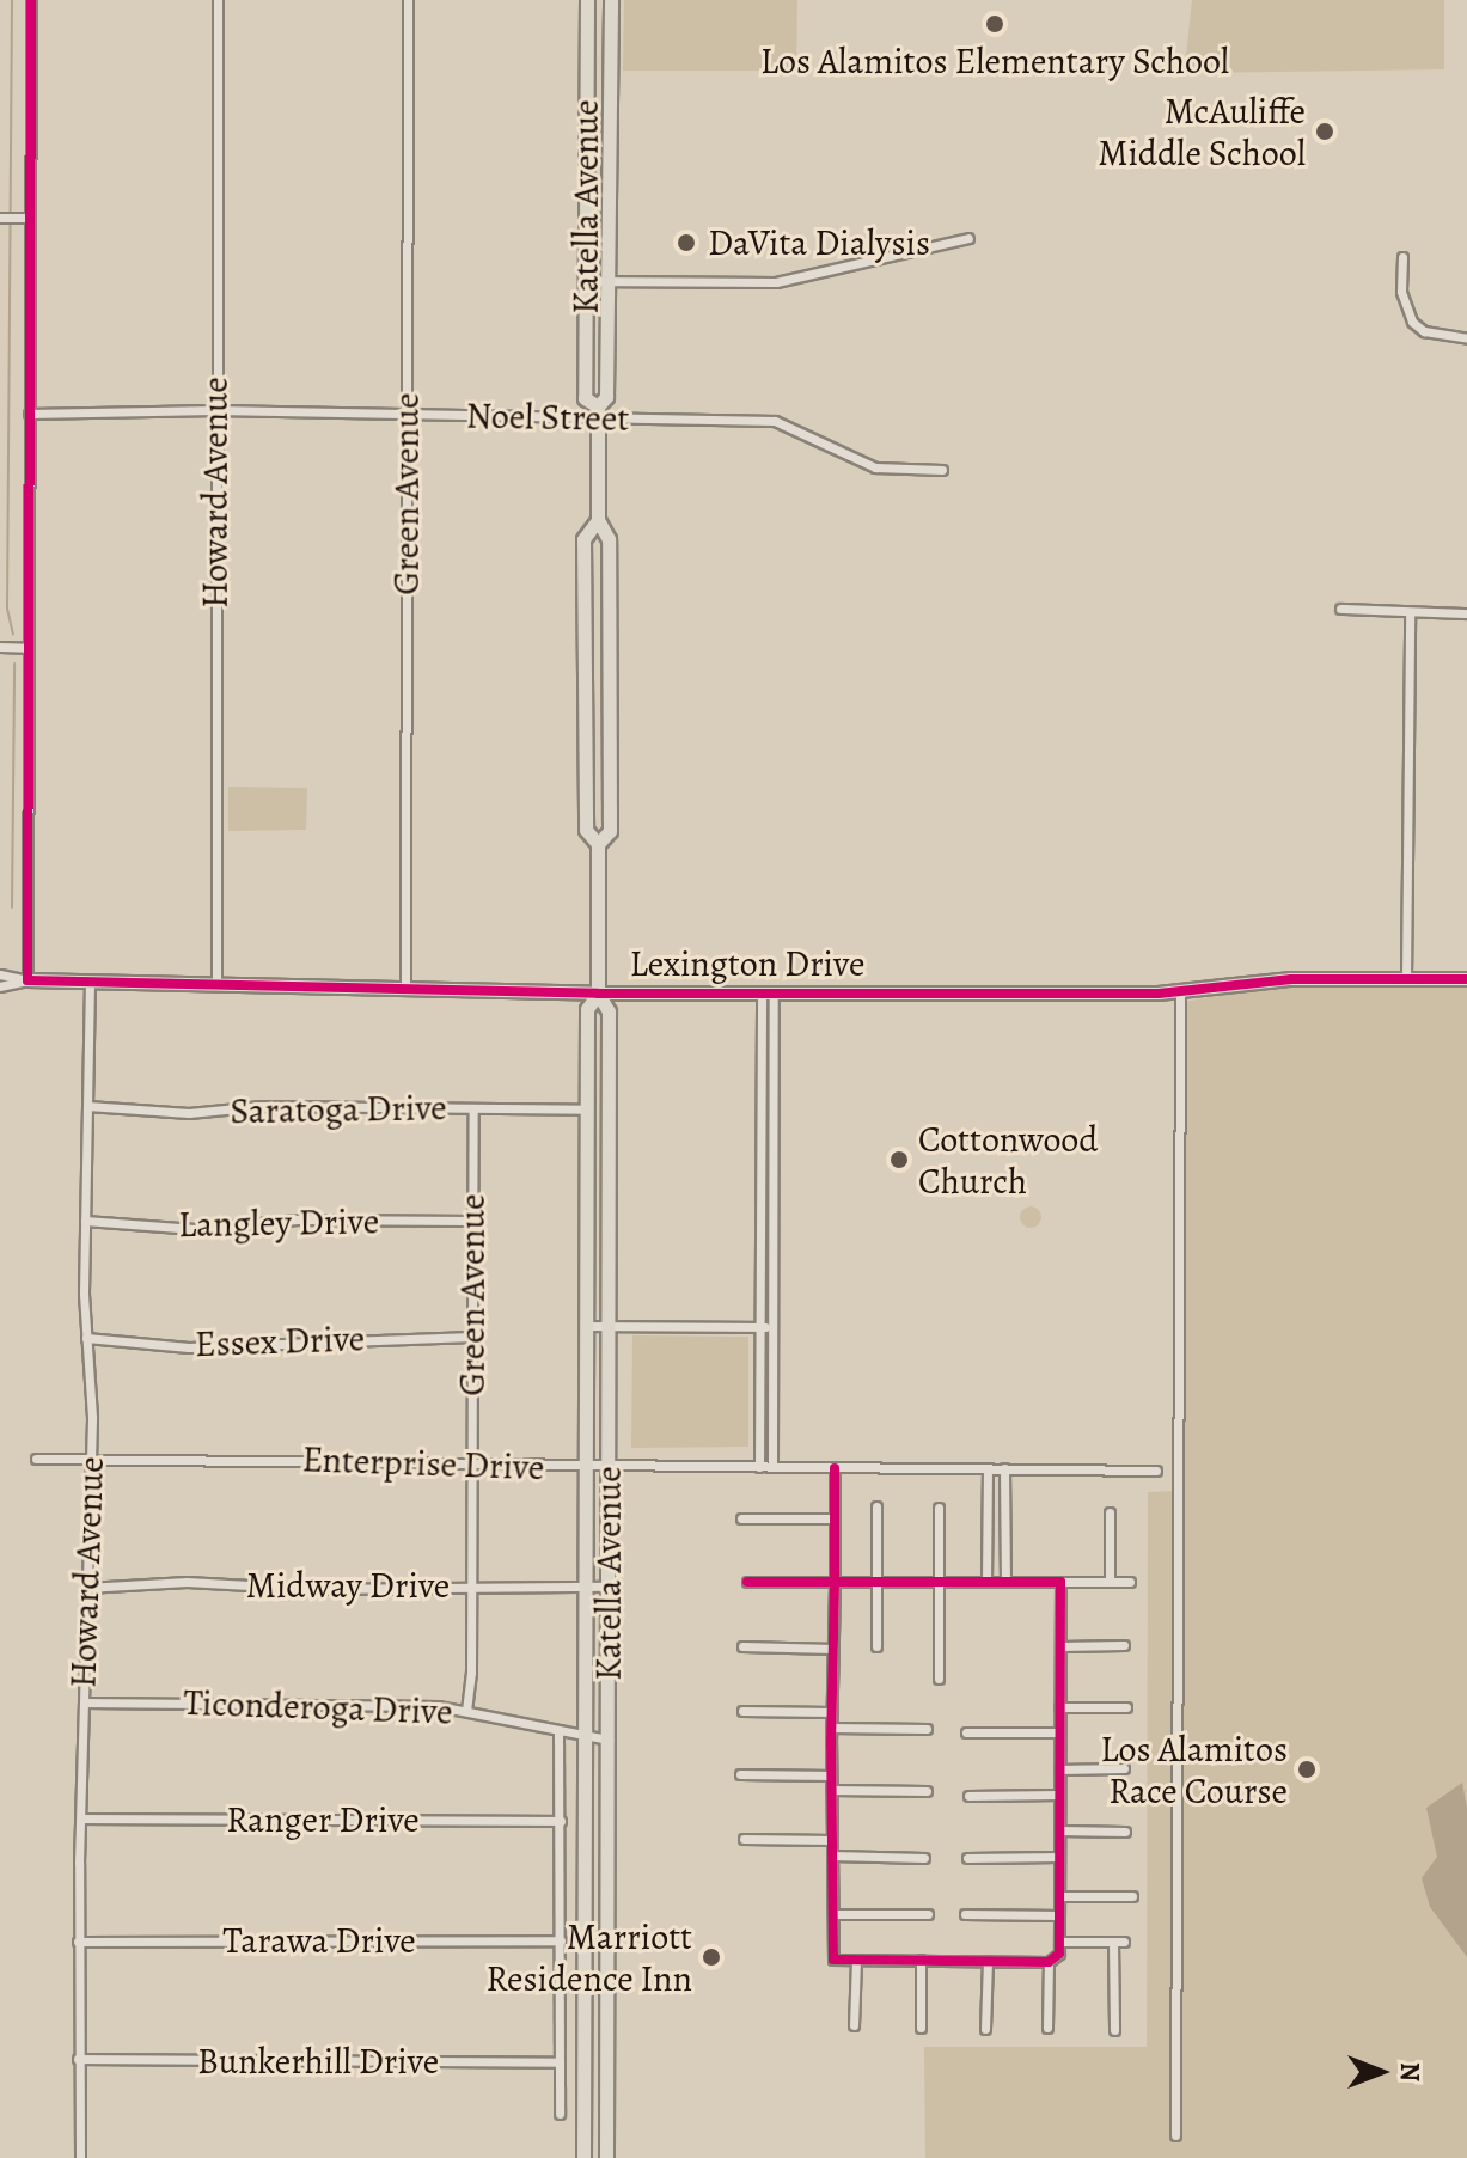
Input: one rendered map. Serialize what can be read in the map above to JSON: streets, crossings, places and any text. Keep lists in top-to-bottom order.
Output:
{
  "streets": {
    "main road": ["Katella Avenue"],
    "street": [
      "Noel Street",
      "Howard Avenue",
      "Green Avenue",
      "Lexington Drive",
      "Saratoga Drive",
      "Langley Drive",
      "Essex Drive",
      "Enterprise Drive",
      "Midway Drive",
      "Ticonderoga Drive",
      "Ranger Drive",
      "Tarawa Drive",
      "Bunkerhill Drive"
    ]
  },
  "crossings": [
    ["Katella Avenue", "Noel Street"],
    ["Katella Avenue", "Lexington Drive"],
    ["Katella Avenue", "Saratoga Drive"],
    ["Katella Avenue", "Enterprise Drive"],
    ["Katella Avenue", "Midway Drive"],
    ["Katella Avenue", "Ticonderoga Drive"],
    ["Noel Street", "Howard Avenue"],
    ["Noel Street", "Green Avenue"],
    ["Howard Avenue", "Lexington Drive"],
    ["Howard Avenue", "Saratoga Drive"],
    ["Howard Avenue", "Langley Drive"],
    ["Howard Avenue", "Essex Drive"],
    ["Howard Avenue", "Enterprise Drive"],
    ["Howard Avenue", "Midway Drive"],
    ["Howard Avenue", "Ticonderoga Drive"],
    ["Howard Avenue", "Ranger Drive"],
    ["Howard Avenue", "Tarawa Drive"],
    ["Howard Avenue", "Bunkerhill Drive"],
    ["Green Avenue", "Lexington Drive"],
    ["Green Avenue", "Saratoga Drive"],
    ["Green Avenue", "Langley Drive"],
    ["Green Avenue", "Essex Drive"],
    ["Green Avenue", "Enterprise Drive"],
    ["Green Avenue", "Midway Drive"],
    ["Green Avenue", "Ticonderoga Drive"]
  ],
  "places": [
    "Los Alamitos Elementary School",
    "McAuliffe Middle School",
    "DaVita Dialysis",
    "Cottonwood Church",
    "Los Alamitos Race Course",
    "Marriott Residence Inn"
  ],
  "north": "right"
}
